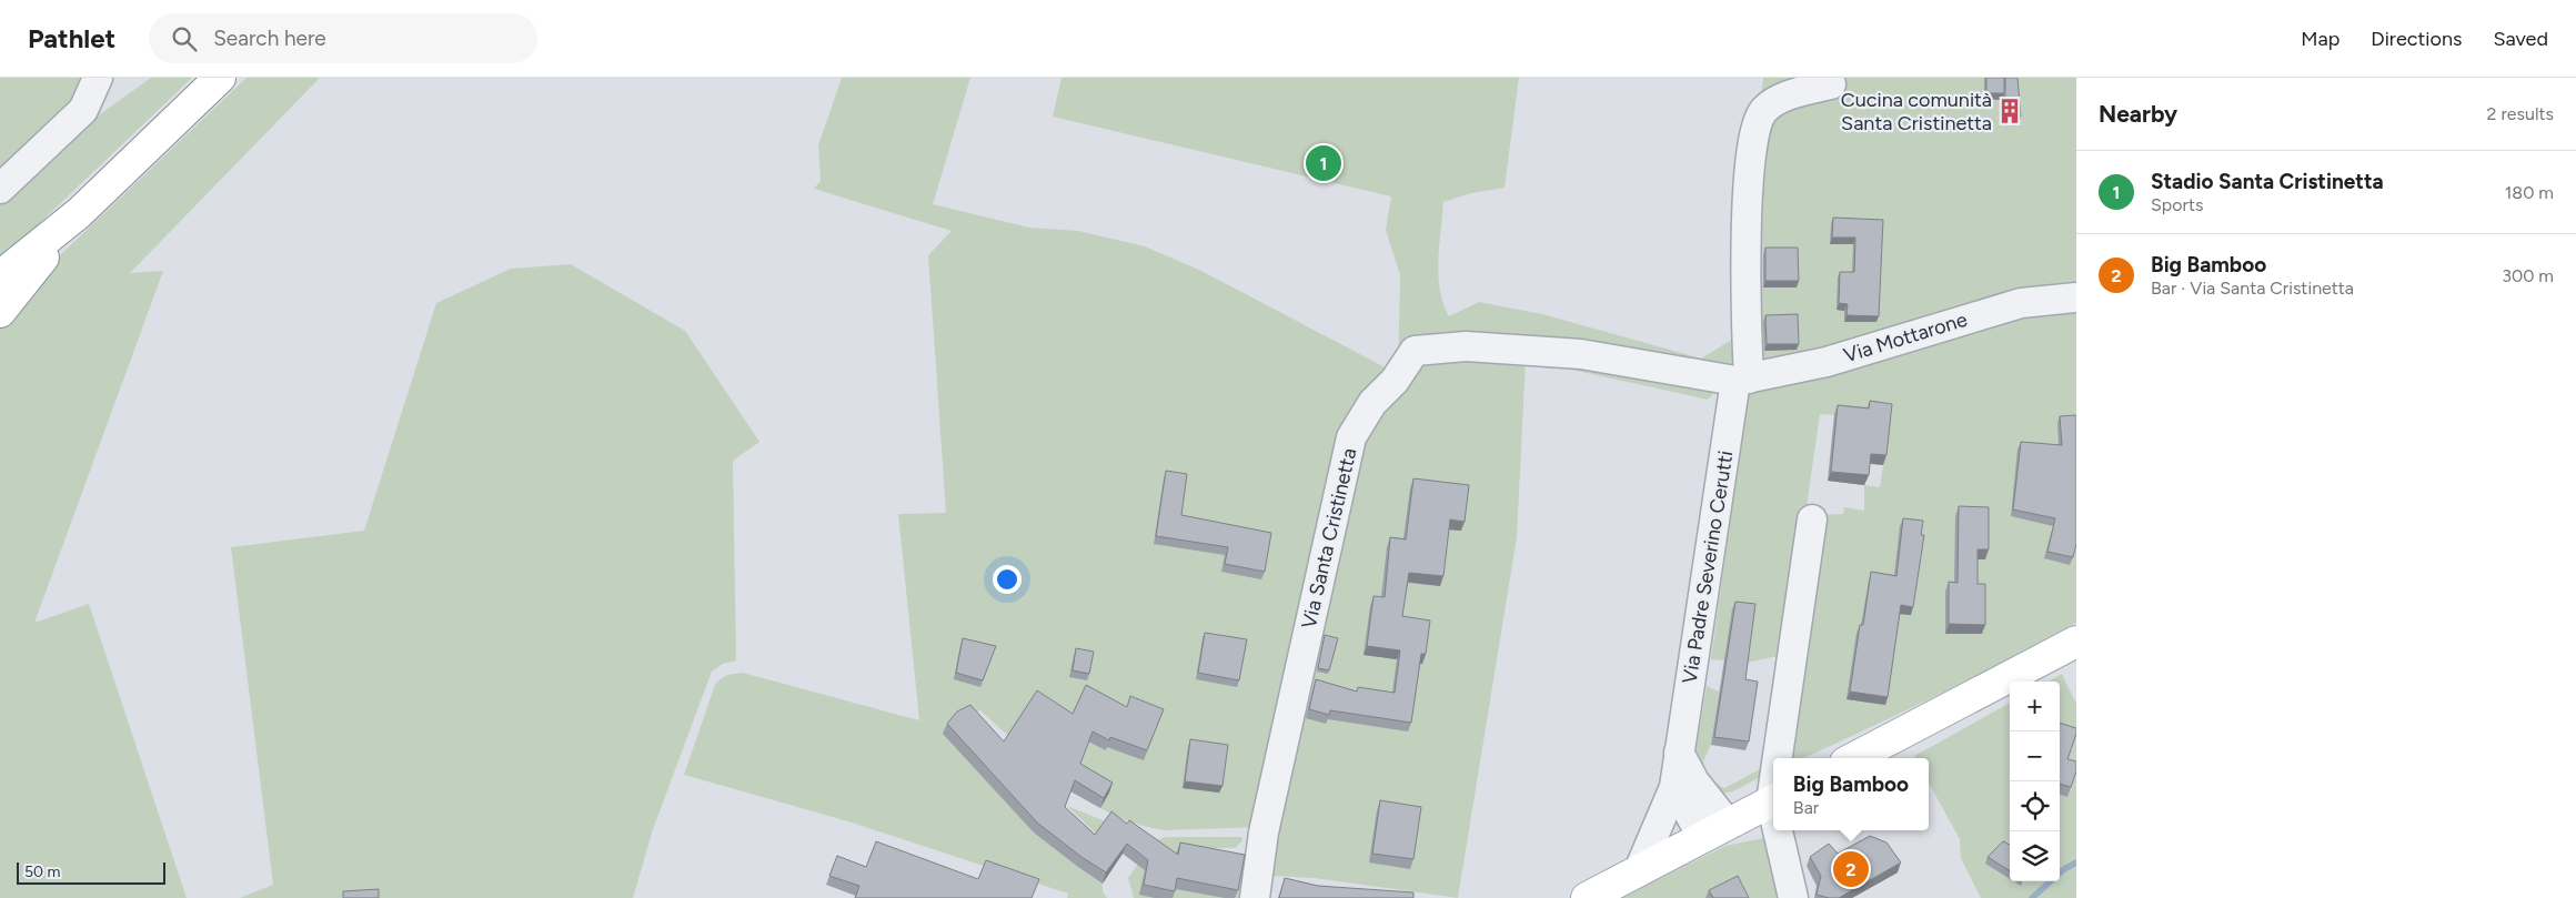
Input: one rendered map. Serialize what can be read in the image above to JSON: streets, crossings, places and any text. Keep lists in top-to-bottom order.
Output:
{
  "streets": {
    "street": ["Via Mottarone", "Via Santa Cristinetta", "Via Padre Severino Cerutti"]
  },
  "crossings": [
    ["Via Mottarone", "Via Santa Cristinetta"],
    ["Via Mottarone", "Via Padre Severino Cerutti"],
    ["Via Santa Cristinetta", "Via Padre Severino Cerutti"]
  ],
  "places": {
    "building": ["Cucina comunità Santa Cristinetta"]
  },
  "scale_bar": "50 m",
  "page": {
    "header": "Pathlet",
    "search": "Search here",
    "nav": ["Map", "Directions", "Saved"],
    "heading": ["Nearby", "2 results"],
    "pins": ["1", "2"],
    "list": [
      {
        "mark": "1",
        "name": "Stadio Santa Cristinetta",
        "note": "Sports",
        "value": "180 m"
      },
      {
        "mark": "2",
        "name": "Big Bamboo",
        "note": "Bar · Via Santa Cristinetta",
        "value": "300 m"
      }
    ],
    "map_buttons": ["+", "−"],
    "popup": ["Big Bamboo", "Bar"],
    "scale": "50 m"
  }
}
